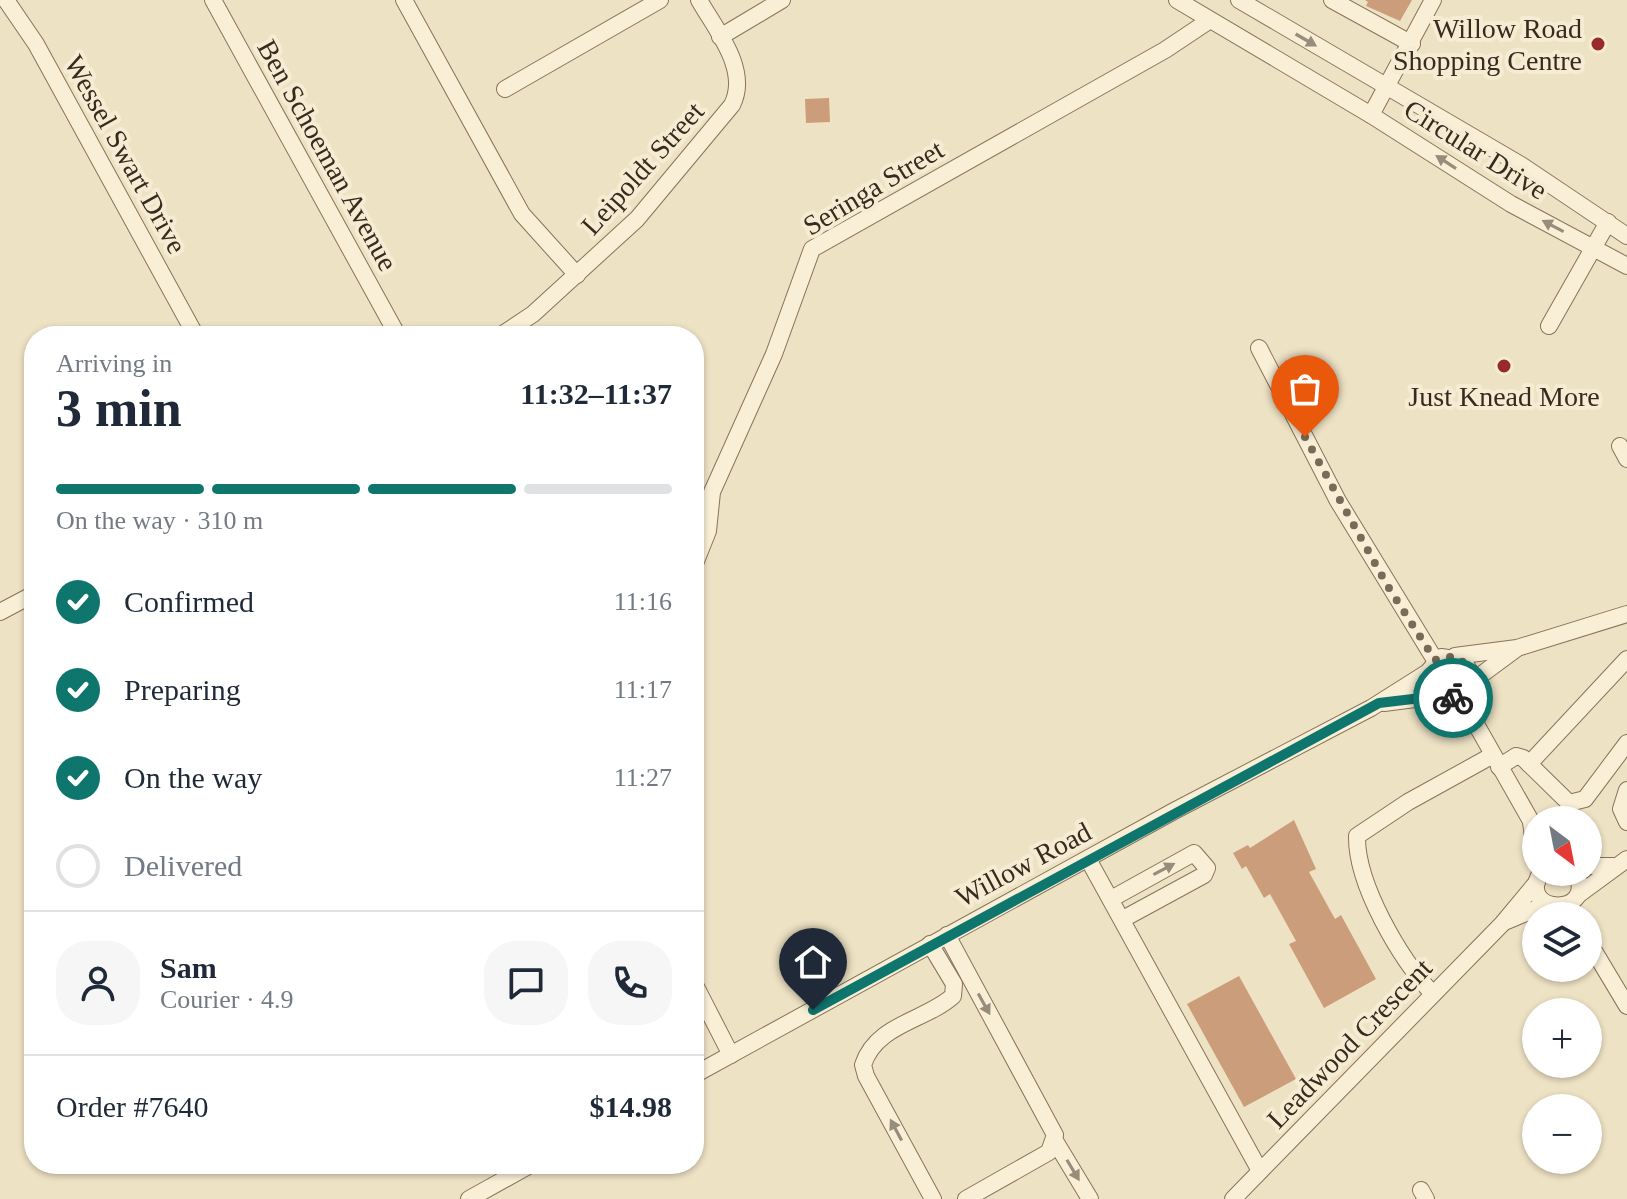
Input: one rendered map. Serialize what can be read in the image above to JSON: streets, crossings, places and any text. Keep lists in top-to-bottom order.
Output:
{
  "streets": {
    "street": [
      "Circular Drive",
      "Wessel Swart Drive",
      "Ben Schoeman Avenue",
      "Leipoldt Street",
      "Seringa Street",
      "Willow Road",
      "Leadwood Crescent"
    ]
  },
  "crossings": [
    ["Circular Drive", "Seringa Street"]
  ],
  "places": ["Willow Road Shopping Centre", "Just Knead More"],
  "north": "bottom right",
  "page": {
    "heading": ["3 min", "Arriving in", "11:32–11:37"],
    "panel": [
      "Sam",
      "Courier · 4.9",
      "Order #7640",
      "$14.98"
    ],
    "bar": "On the way · 310 m",
    "list": [
      ["Confirmed", "11:16"],
      ["Preparing", "11:17"],
      ["On the way", "11:27"],
      "Delivered"
    ],
    "map_buttons": ["+", "−"]
  }
}
